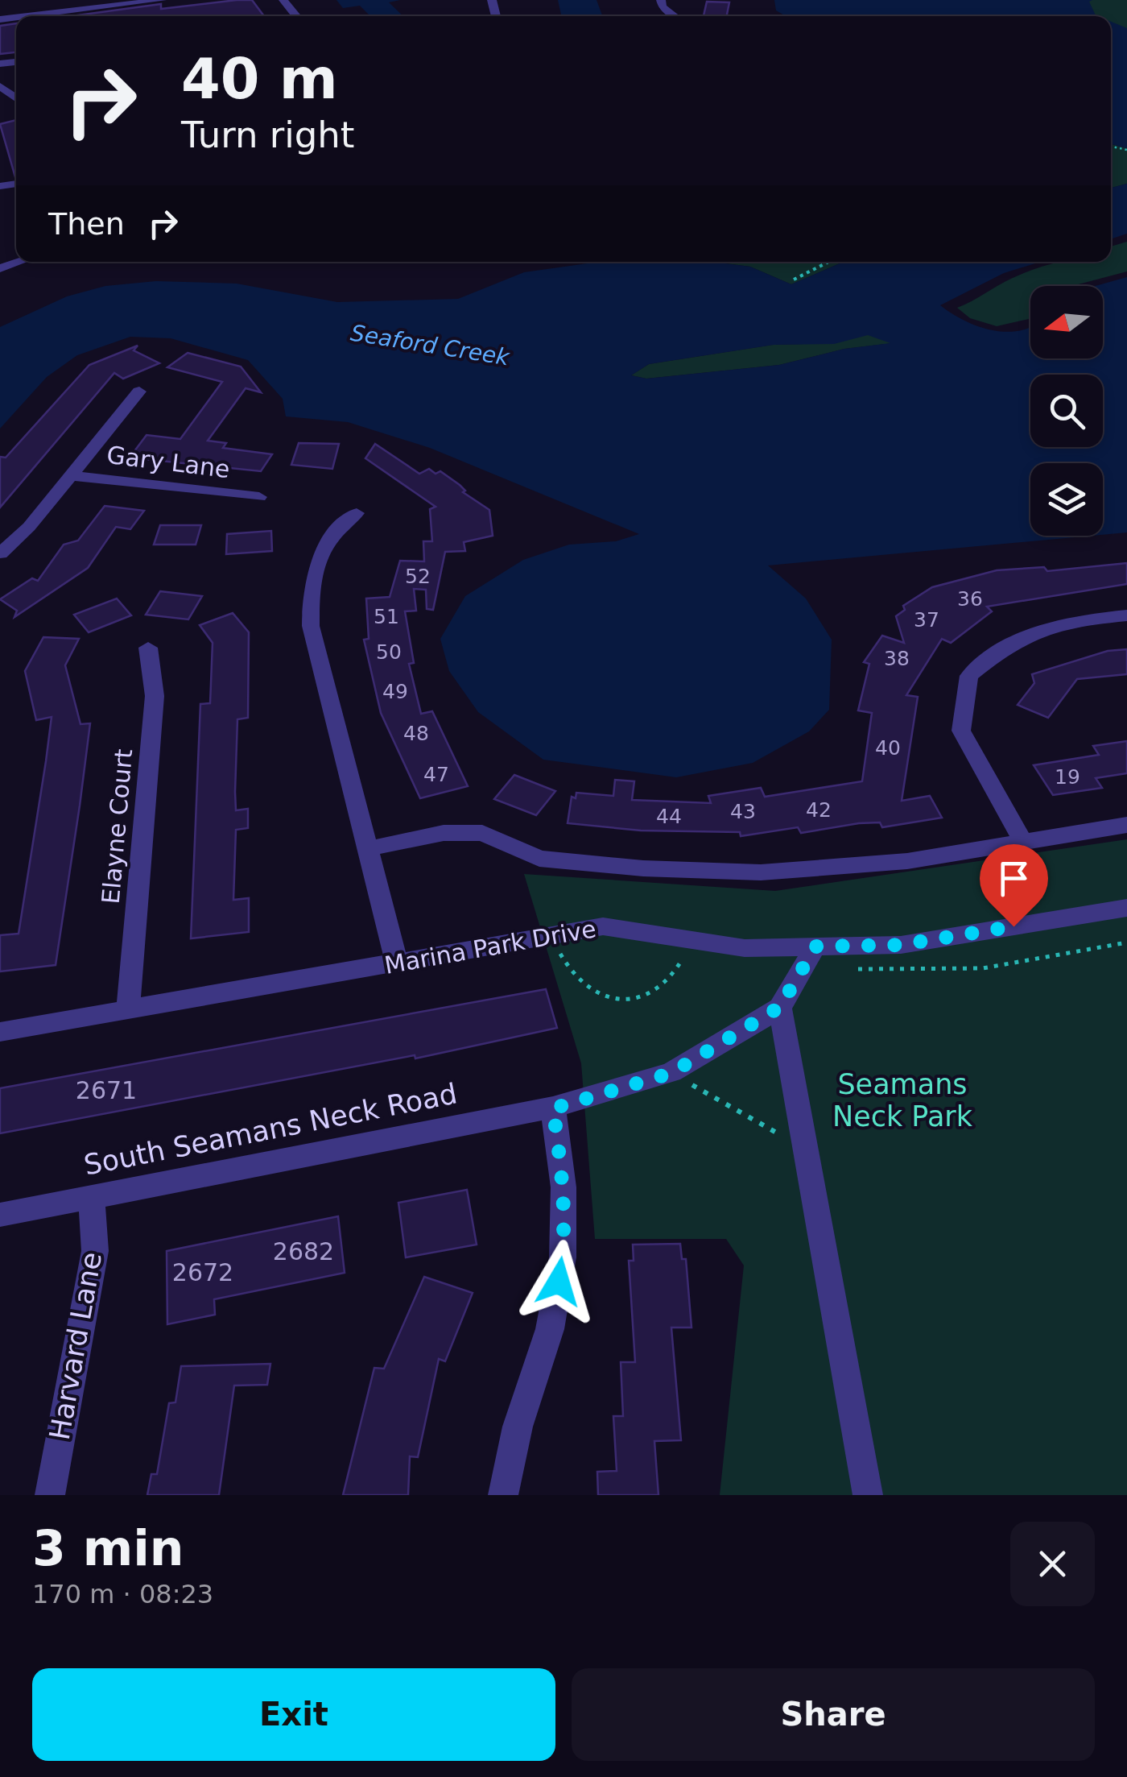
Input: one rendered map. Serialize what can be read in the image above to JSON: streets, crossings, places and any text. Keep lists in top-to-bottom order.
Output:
{
  "streets": {
    "street": [
      "Gary Lane",
      "Elayne Court",
      "Marina Park Drive",
      "South Seamans Neck Road",
      "Harvard Lane"
    ]
  },
  "crossings": [
    ["Elayne Court", "Marina Park Drive"],
    ["South Seamans Neck Road", "Harvard Lane"]
  ],
  "water": ["Seaford Creek"],
  "parks": ["Seamans Neck Park"],
  "house_numbers": [
    "52",
    "36",
    "51",
    "37",
    "50",
    "38",
    "49",
    "48",
    "40",
    "47",
    "19",
    "42",
    "43",
    "44",
    "2671",
    "2682",
    "2672"
  ],
  "north": "left",
  "page": {
    "turn": ["40 m", "Turn right"],
    "then": "Then",
    "heading": ["3 min", "170 m · 08:23"],
    "buttons": ["Exit", "Share"]
  }
}
